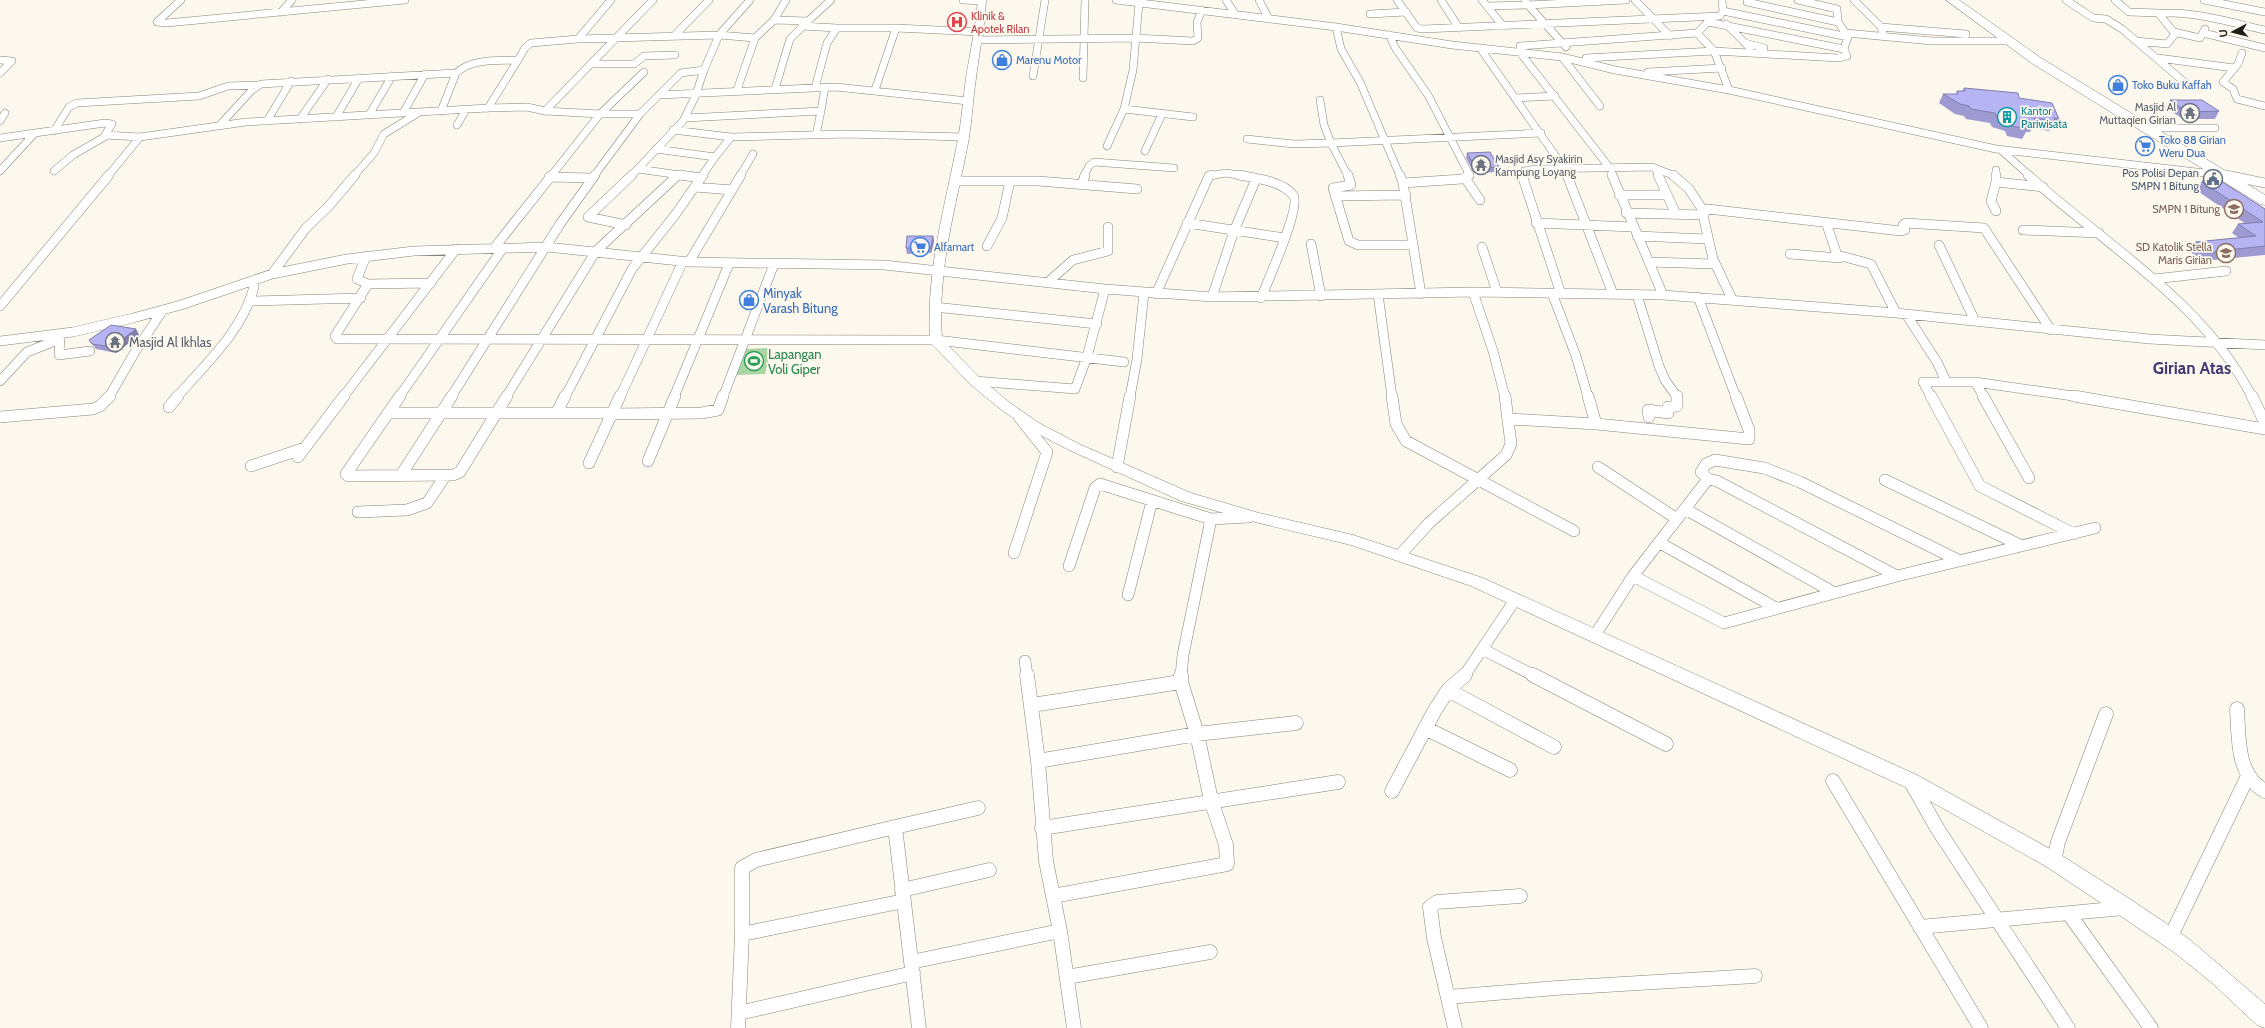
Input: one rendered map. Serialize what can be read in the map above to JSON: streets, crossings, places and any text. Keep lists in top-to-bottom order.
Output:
{
  "districts": ["Girian Atas"],
  "places": {
    "hospital": ["Klinik & Apotek Rilan"],
    "shop": ["Marenu Motor", "Toko Buku Kaffah", "Minyak Varash Bitung"],
    "temple": ["Masjid Al Muttaqien Girian", "Masjid Asy Syakirin Kampung Loyang", "Masjid Al Ikhlas"],
    "building": ["Kantor Pariwisata"],
    "supermarket": ["Toko 88 Girian Weru Dua", "Alfamart"],
    "public building": ["Pos Polisi Depan SMPN 1 Bitung"],
    "school or university": ["SMPN 1 Bitung", "SD Katolik Stella Maris Girian"],
    "sports": ["Lapangan Voli Giper"]
  },
  "north": "left"
}
